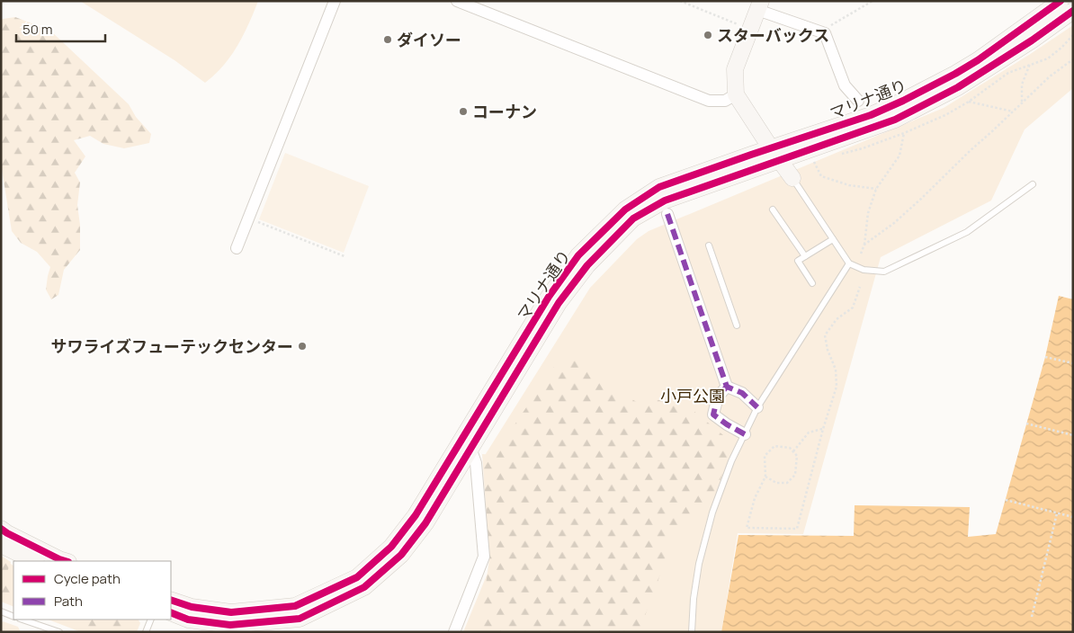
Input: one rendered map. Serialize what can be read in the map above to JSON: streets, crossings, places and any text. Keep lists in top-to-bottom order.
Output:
{
  "streets": {
    "street": ["マリナ通り"]
  },
  "parks": ["小戸公園"],
  "places": [
    "スターバックス",
    "ダイソー",
    "コーナン",
    "サワライズフューテックセンター"
  ],
  "legend": ["Cycle path", "Path"],
  "scale_bar": "50 m"
}
